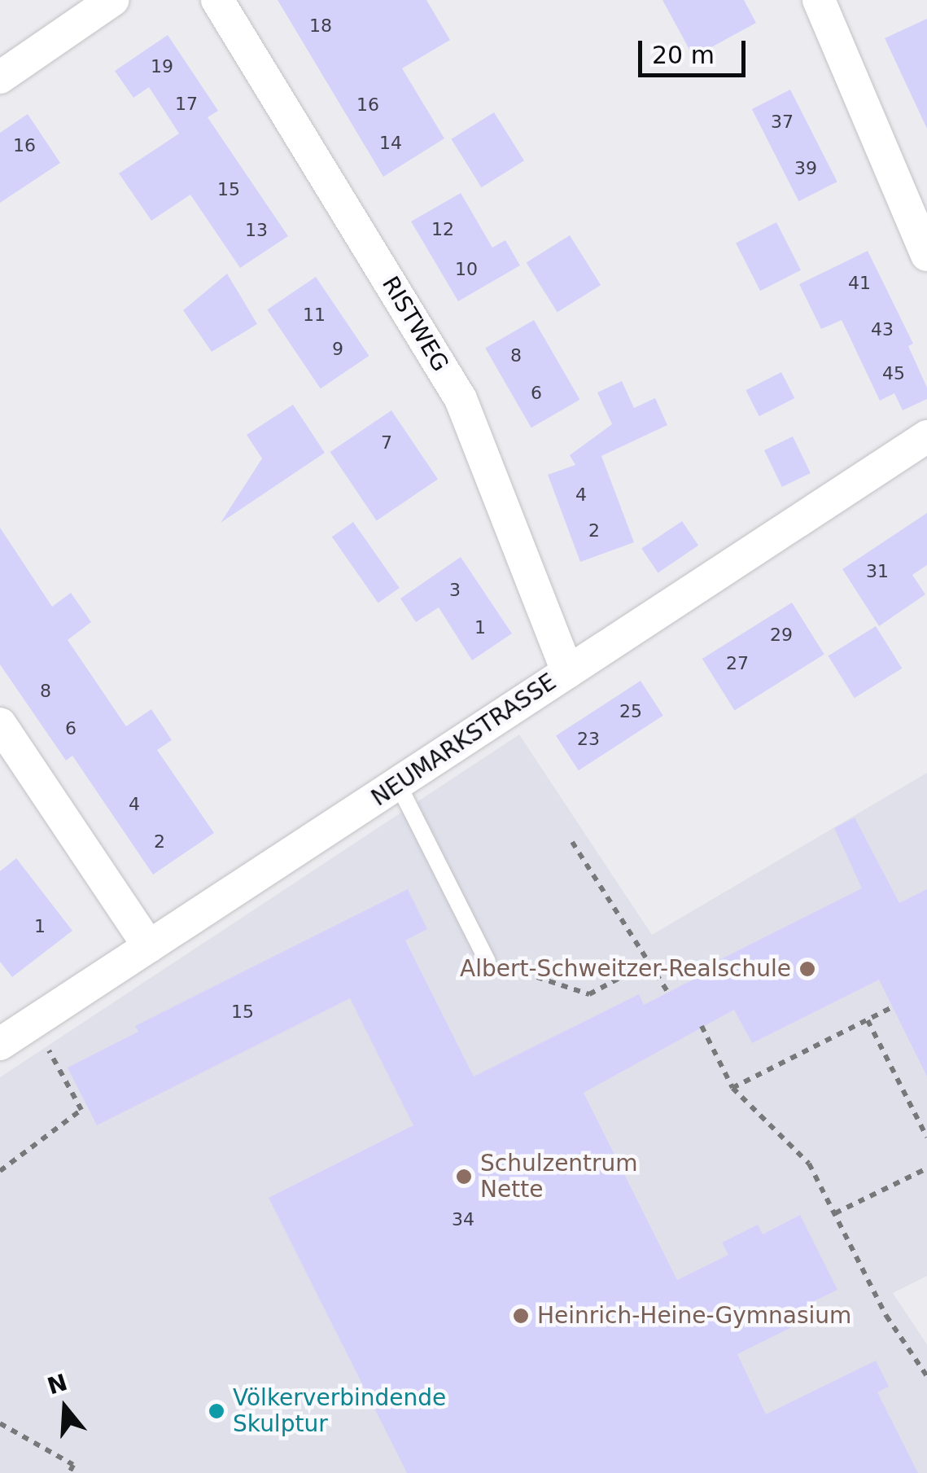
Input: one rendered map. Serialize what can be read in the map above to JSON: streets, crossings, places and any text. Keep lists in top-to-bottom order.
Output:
{
  "streets": {
    "street": ["RISTWEG", "NEUMARKSTRASSE"]
  },
  "crossings": [
    ["RISTWEG", "NEUMARKSTRASSE"]
  ],
  "places": [
    "Albert-Schweitzer-Realschule",
    "Schulzentrum Nette",
    "Heinrich-Heine-Gymnasium",
    "Völkerverbindende Skulptur"
  ],
  "house_numbers": [
    "18",
    "19",
    "17",
    "16",
    "37",
    "14",
    "16",
    "39",
    "15",
    "12",
    "13",
    "10",
    "41",
    "11",
    "43",
    "9",
    "8",
    "45",
    "6",
    "7",
    "4",
    "2",
    "31",
    "3",
    "1",
    "29",
    "27",
    "8",
    "25",
    "6",
    "23",
    "4",
    "2",
    "1",
    "15",
    "34"
  ],
  "scale_bar": "20 m",
  "north": "top"
}
